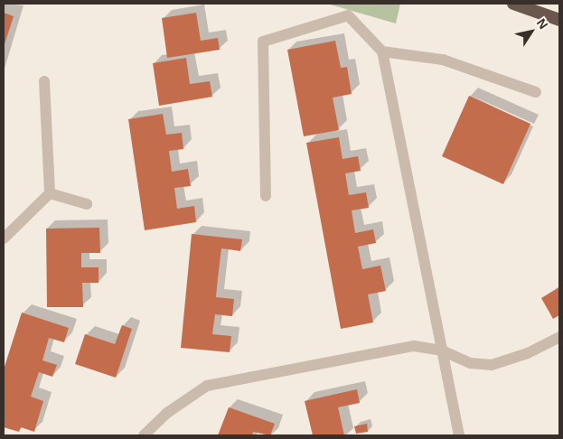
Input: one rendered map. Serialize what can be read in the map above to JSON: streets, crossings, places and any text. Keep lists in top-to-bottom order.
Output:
{
  "north": "top right"
}
